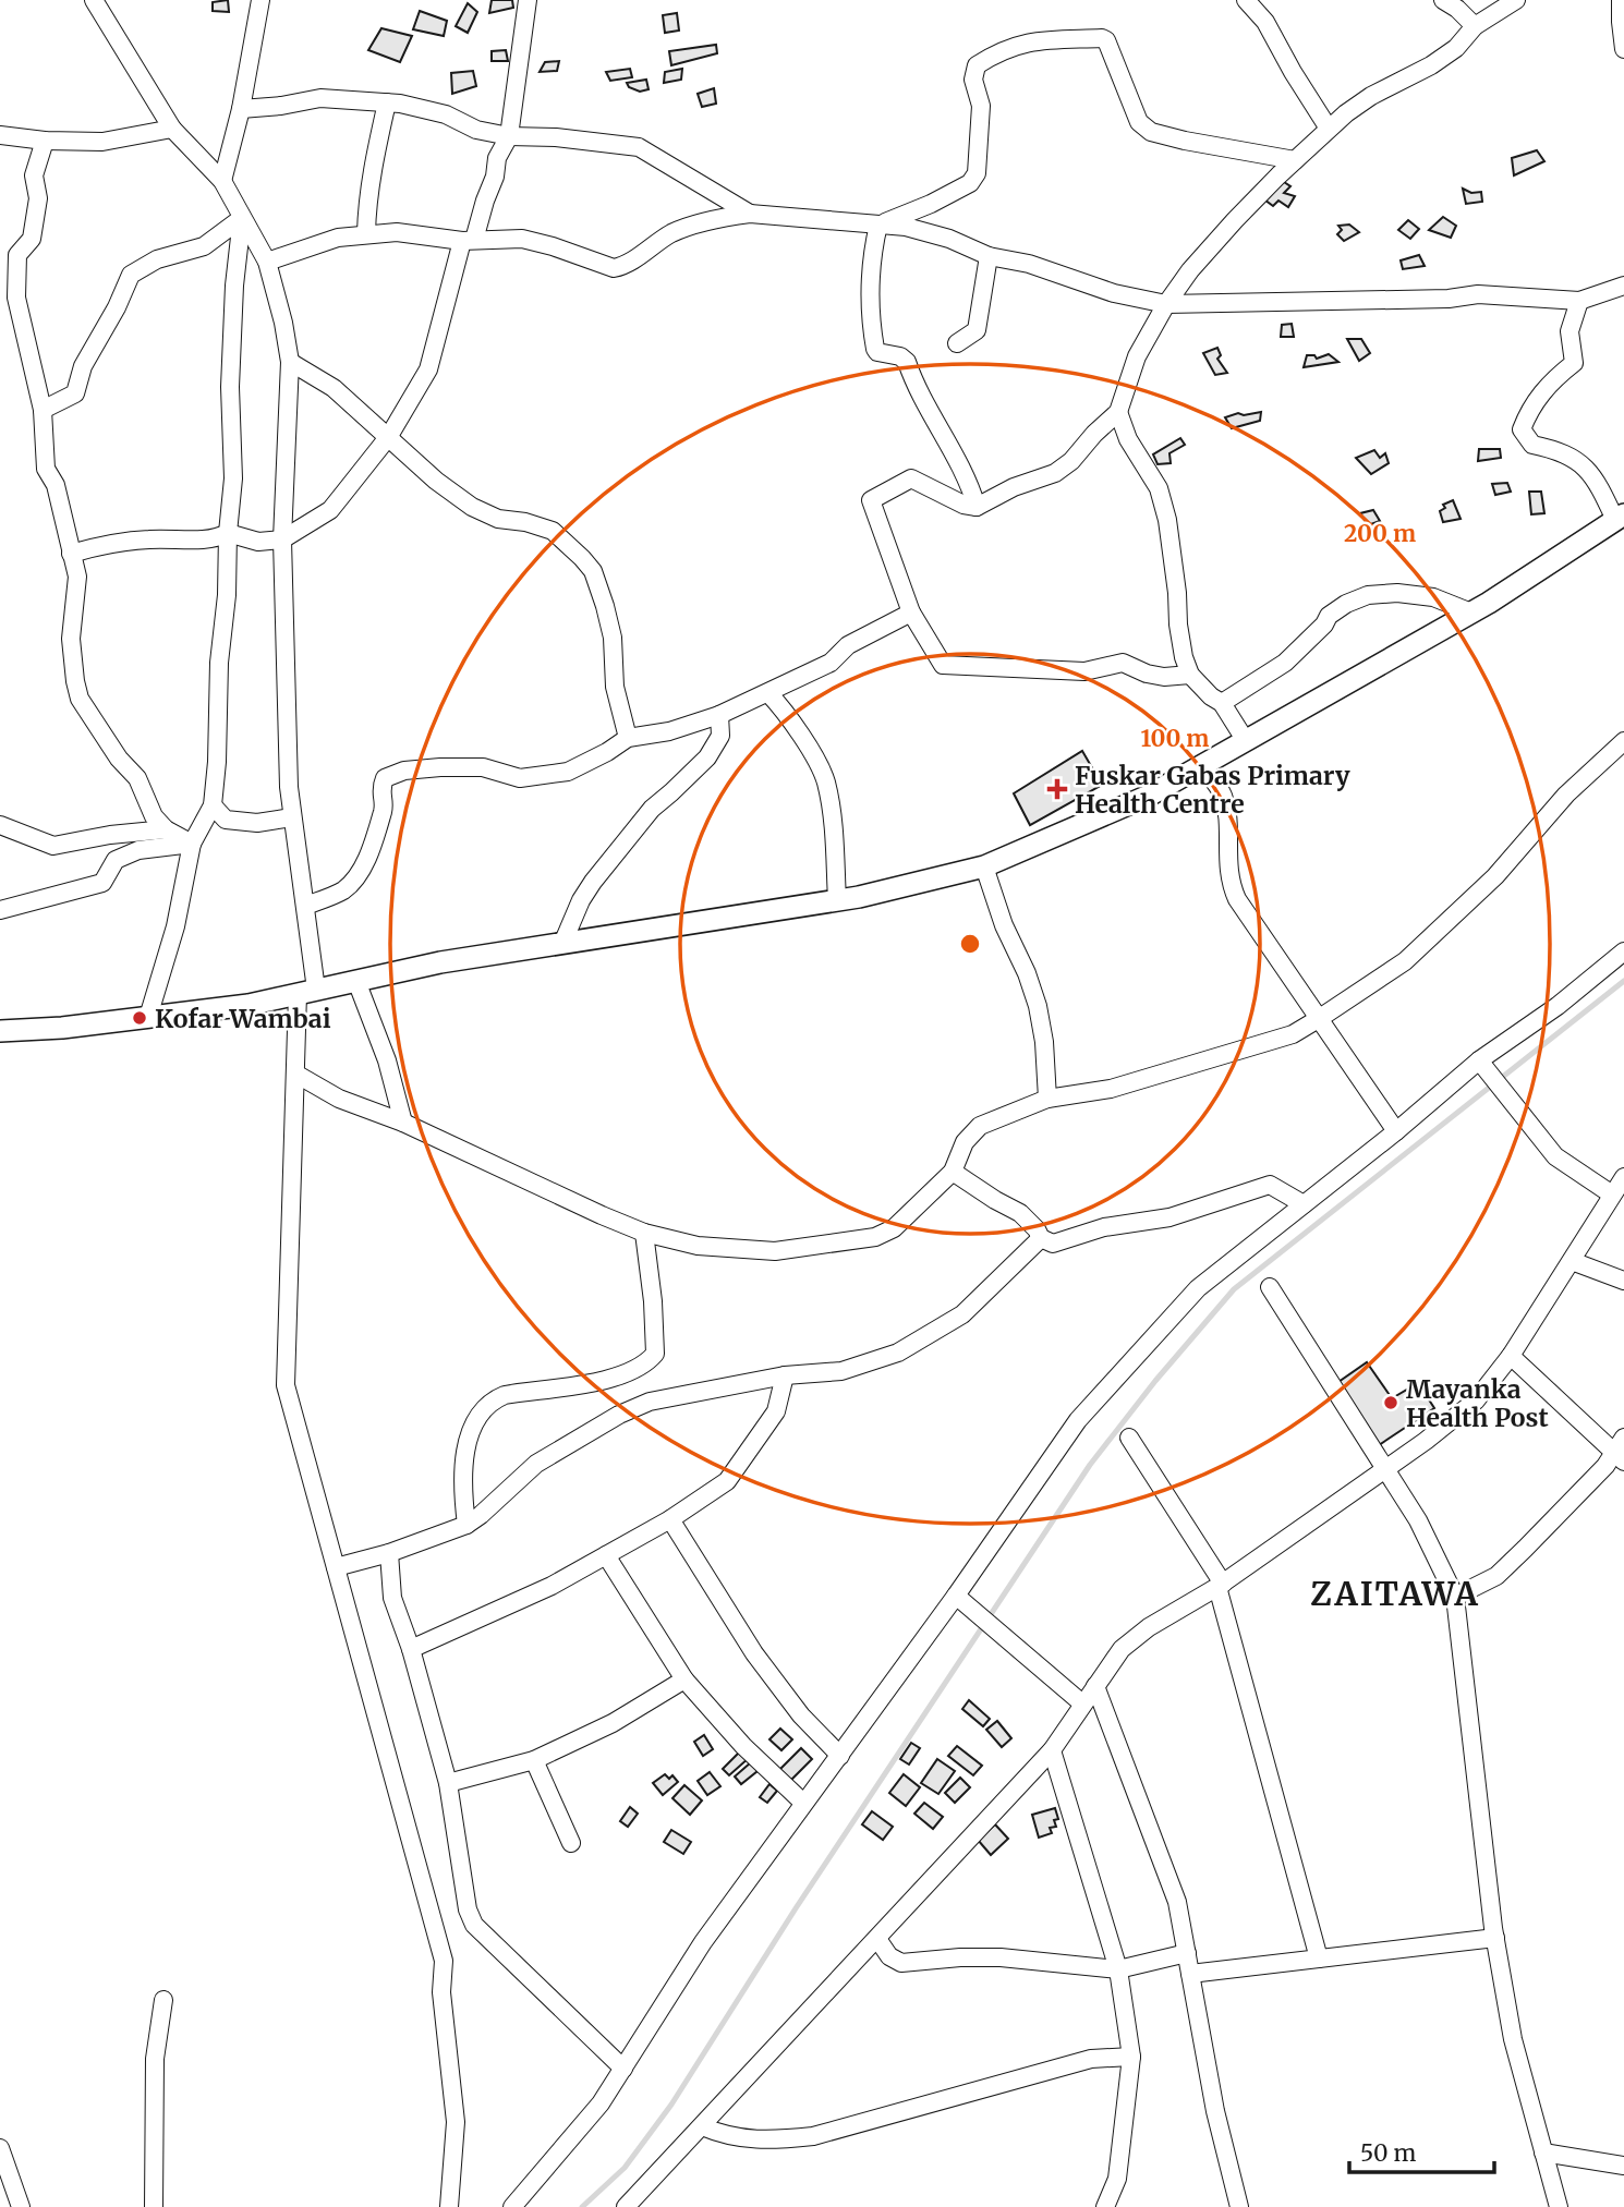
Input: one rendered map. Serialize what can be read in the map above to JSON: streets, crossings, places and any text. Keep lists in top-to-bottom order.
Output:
{
  "districts": ["ZAITAWA"],
  "places": {
    "health": ["Fuskar Gabas Primary Health Centre"],
    "other": ["Kofar Wambai", "Mayanka Health Post"]
  },
  "scale_bar": "50 m",
  "rings": ["200 m", "100 m"]
}
